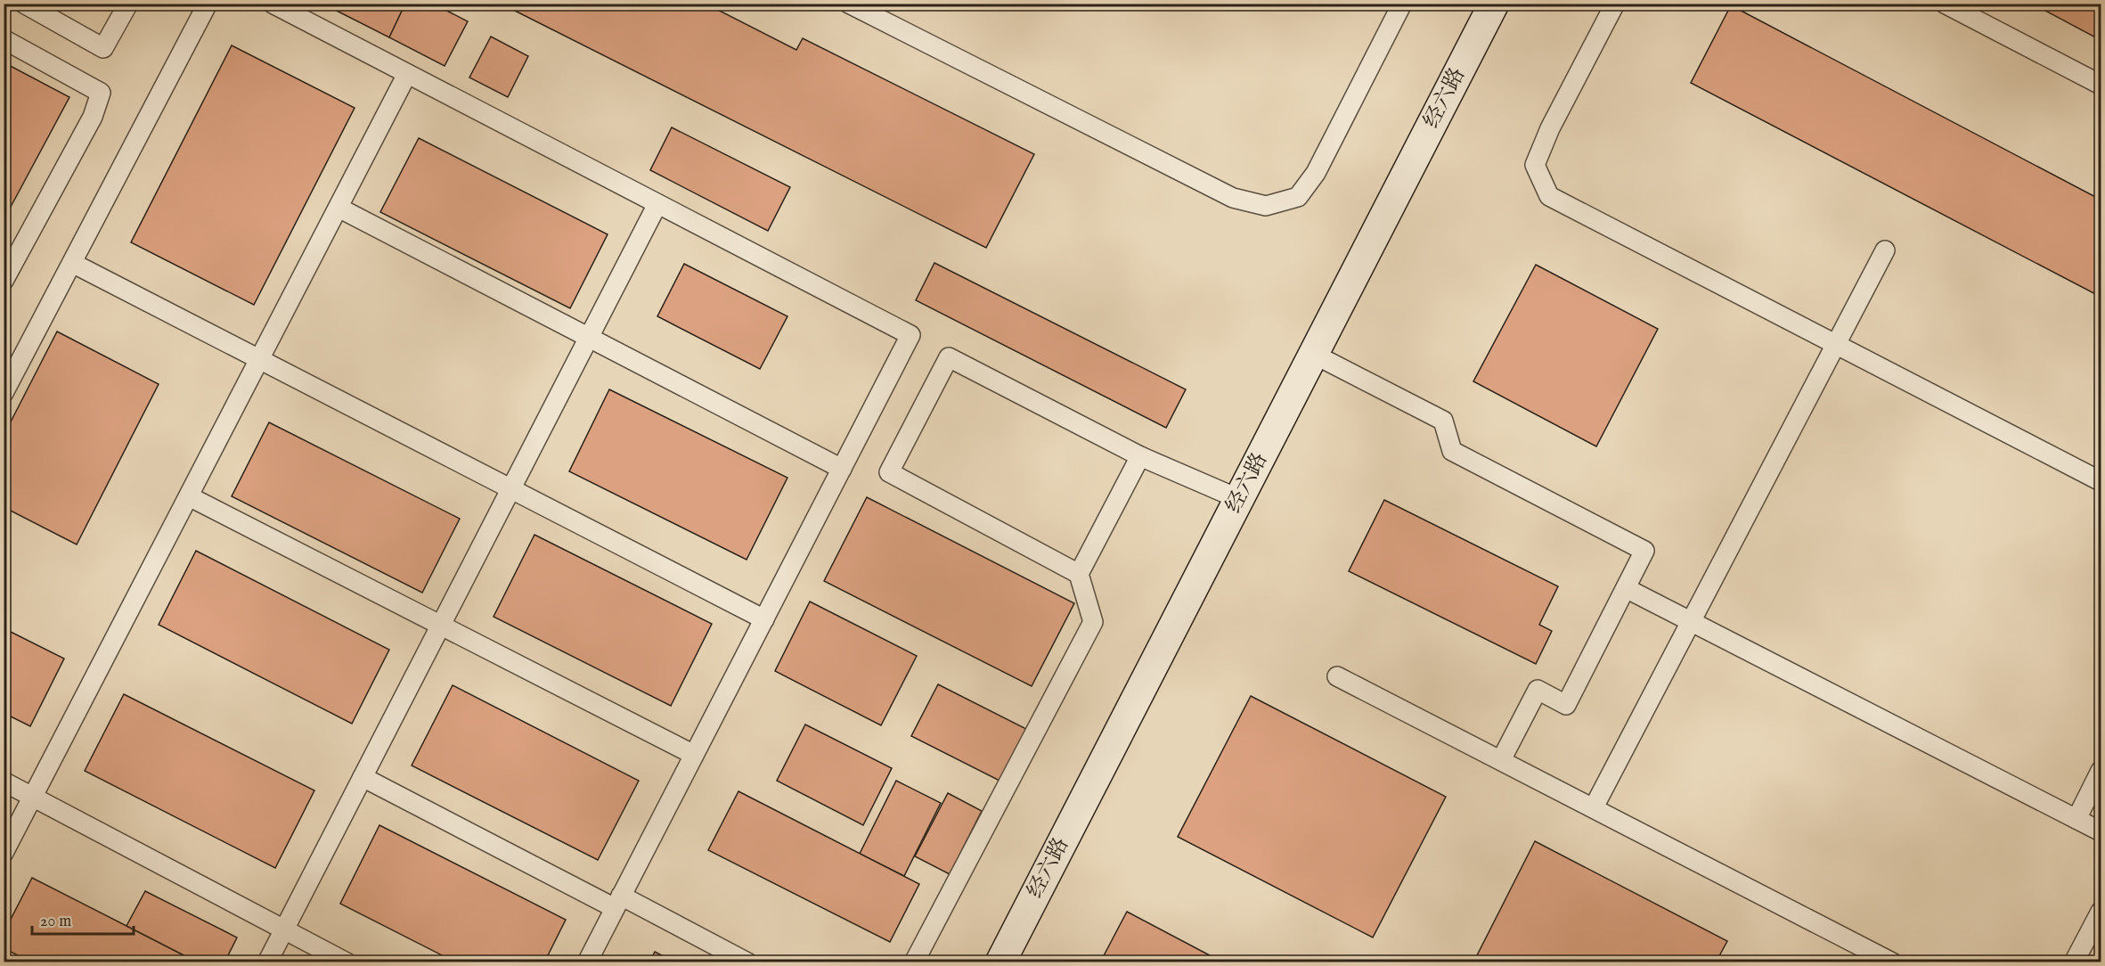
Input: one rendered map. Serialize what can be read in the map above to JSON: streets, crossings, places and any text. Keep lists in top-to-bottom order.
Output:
{
  "streets": {
    "street": ["经六路"]
  },
  "scale_bar": "20 m"
}
